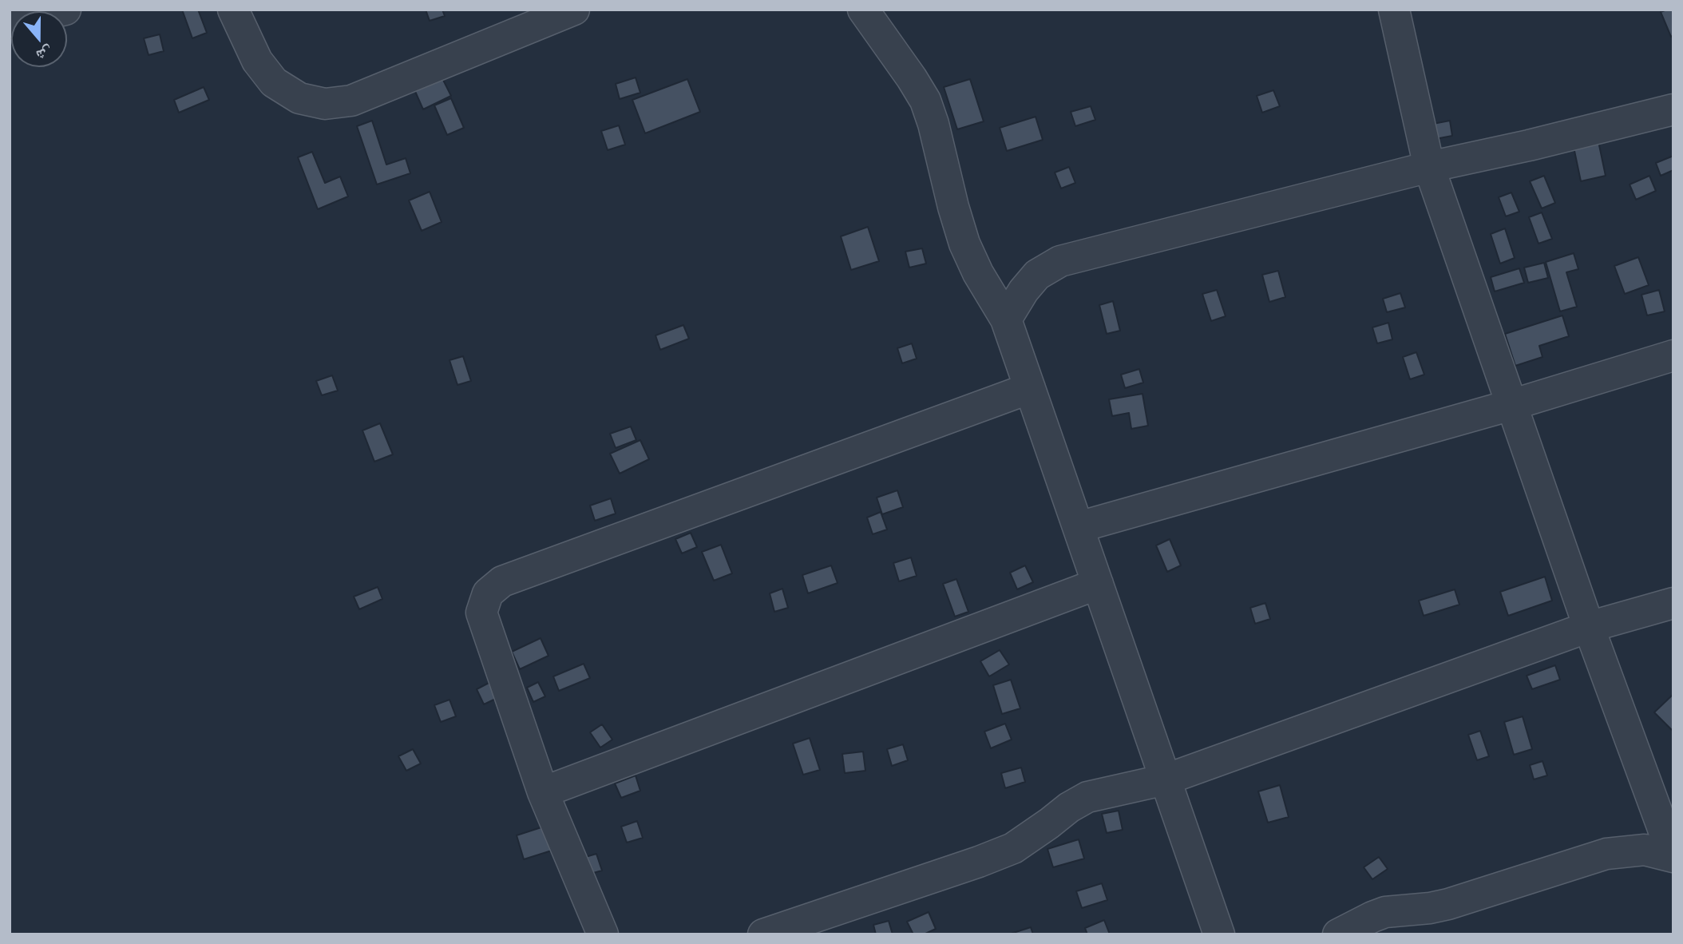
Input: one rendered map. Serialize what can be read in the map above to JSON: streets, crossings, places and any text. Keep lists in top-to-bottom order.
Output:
{
  "north": "bottom"
}
